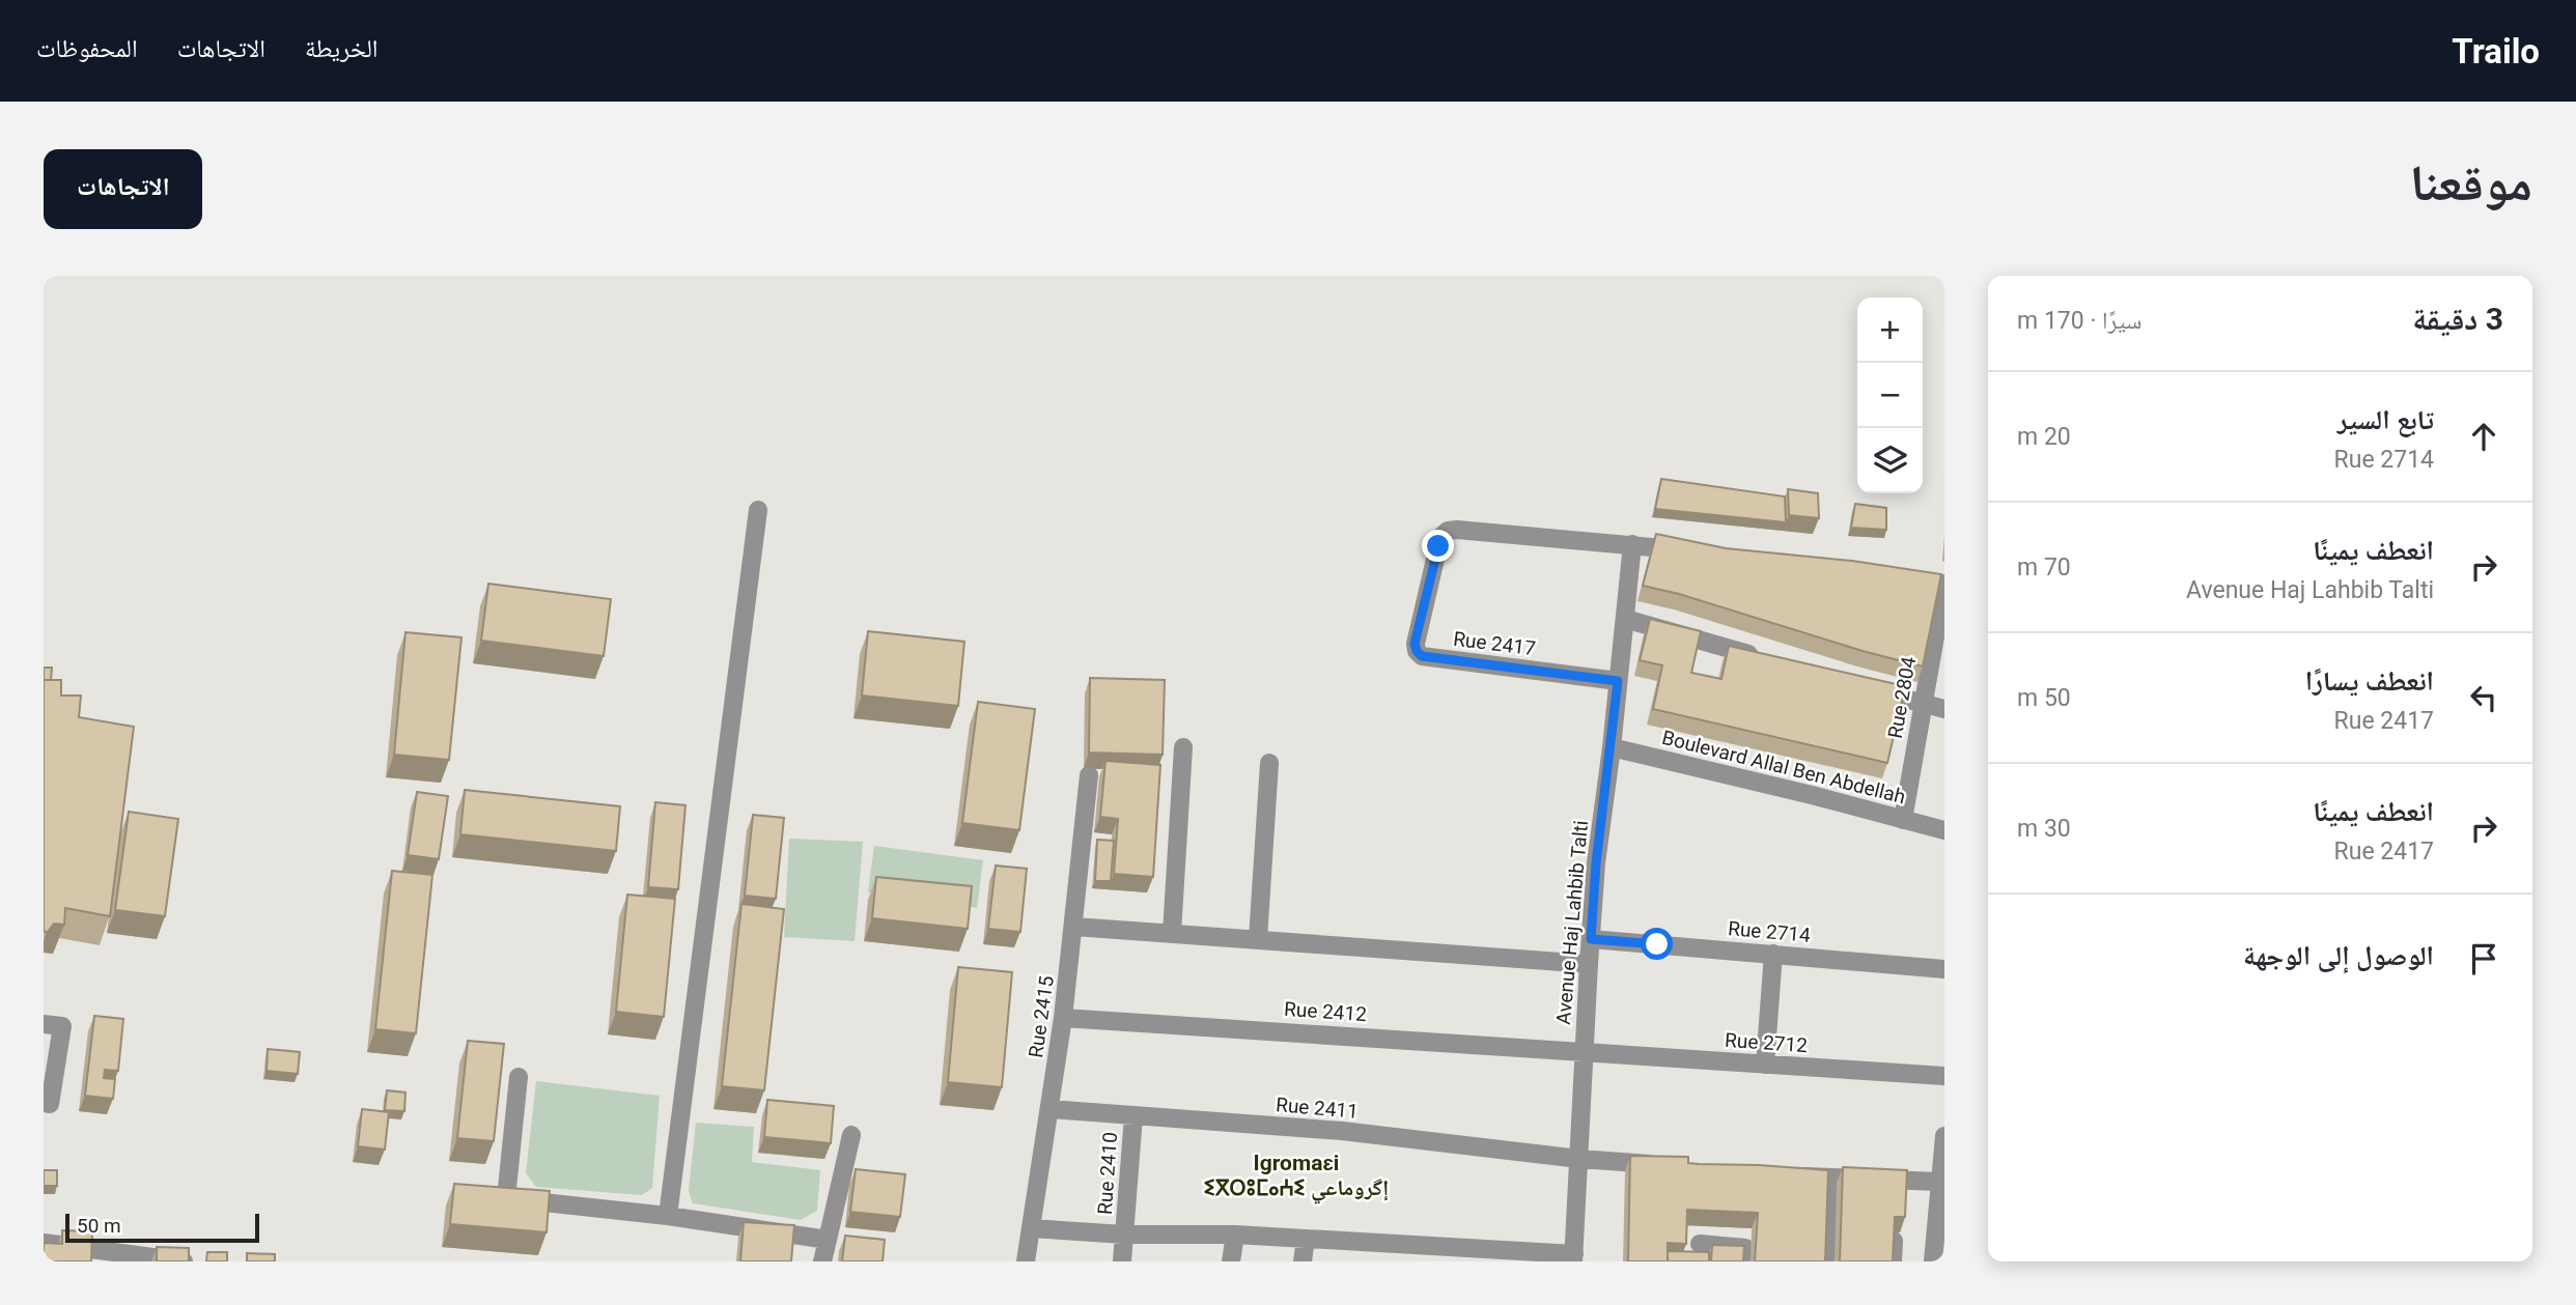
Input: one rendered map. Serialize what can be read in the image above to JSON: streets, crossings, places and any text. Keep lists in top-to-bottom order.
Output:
{
  "streets": {
    "street": [
      "Rue 2417",
      "Rue 2804",
      "Boulevard Allal Ben Abdellah",
      "Avenue Haj Lahbib Talti",
      "Rue 2714",
      "Rue 2412",
      "Rue 2415",
      "Rue 2712",
      "Rue 2411",
      "Rue 2410"
    ]
  },
  "crossings": [
    ["Rue 2417", "Avenue Haj Lahbib Talti"],
    ["Rue 2804", "Boulevard Allal Ben Abdellah"],
    ["Boulevard Allal Ben Abdellah", "Avenue Haj Lahbib Talti"],
    ["Avenue Haj Lahbib Talti", "Rue 2714"],
    ["Avenue Haj Lahbib Talti", "Rue 2412"],
    ["Avenue Haj Lahbib Talti", "Rue 2712"],
    ["Avenue Haj Lahbib Talti", "Rue 2411"],
    ["Rue 2412", "Rue 2415"],
    ["Rue 2412", "Rue 2712"],
    ["Rue 2415", "Rue 2411"],
    ["Rue 2411", "Rue 2410"]
  ],
  "districts": ["Igromaɛi ⵉⴳⵔⵓⵎⴰⵄⵉ إگروماعي"],
  "scale_bar": "50 m",
  "page": {
    "header": "Trailo",
    "nav": ["الخريطة", "الاتجاهات", "المحفوظات"],
    "title": "موقعنا",
    "buttons": "الاتجاهات",
    "heading": ["3 دقيقة", "سيرًا · 170 m"],
    "map_buttons": ["+", "−"],
    "list": [
      ["تابع السير", "Rue 2714", "20 m"],
      ["انعطف يمينًا", "Avenue Haj Lahbib Talti", "70 m"],
      ["انعطف يسارًا", "Rue 2417", "50 m"],
      ["انعطف يمينًا", "Rue 2417", "30 m"],
      "الوصول إلى الوجهة"
    ],
    "scale": "50 m"
  }
}
